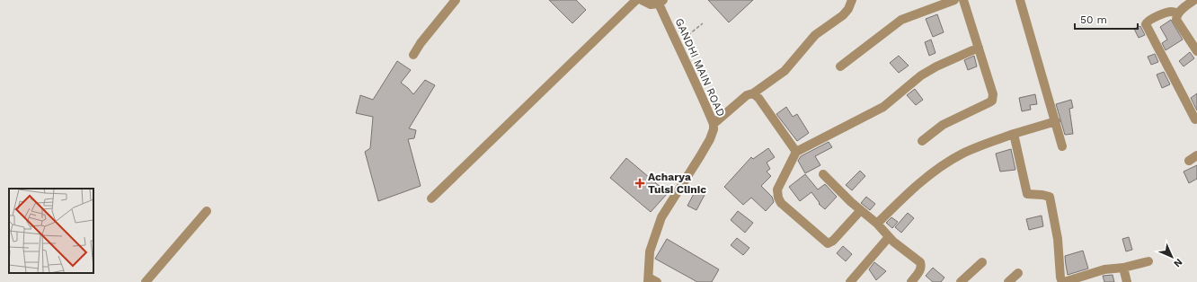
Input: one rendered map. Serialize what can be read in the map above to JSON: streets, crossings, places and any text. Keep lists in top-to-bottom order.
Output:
{
  "streets": {
    "street": ["GANDHI MAIN ROAD"]
  },
  "places": {
    "health": ["Acharya Tulsi Clinic"]
  },
  "scale_bar": "50 m",
  "north": "bottom right"
}
